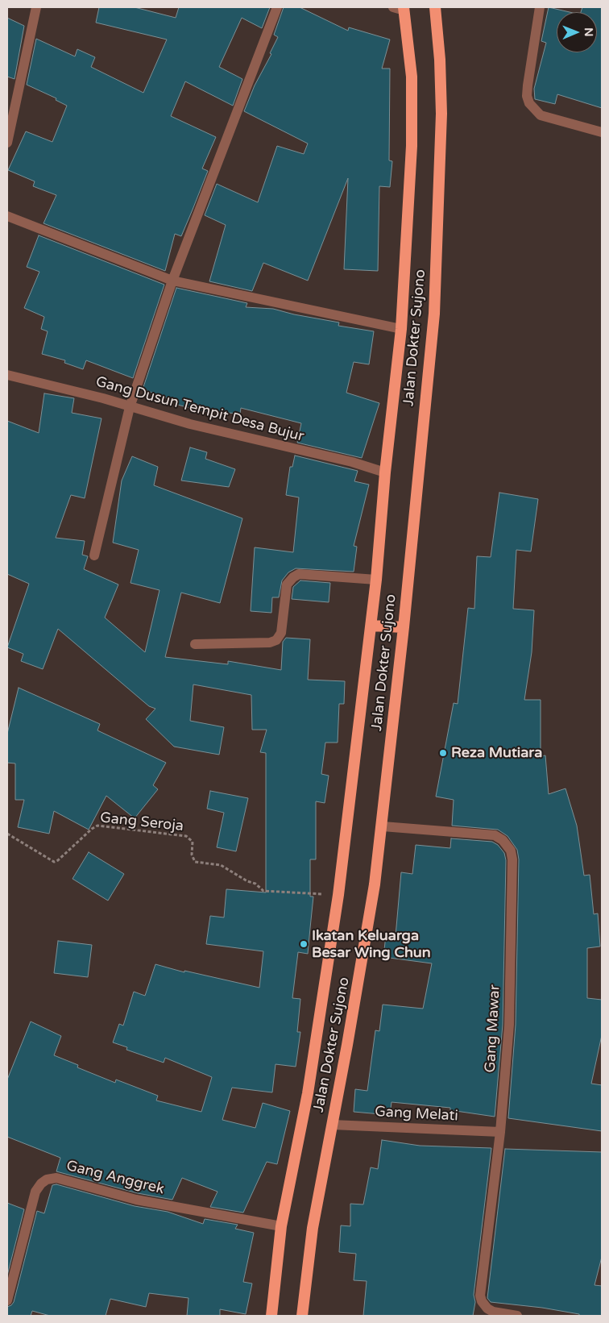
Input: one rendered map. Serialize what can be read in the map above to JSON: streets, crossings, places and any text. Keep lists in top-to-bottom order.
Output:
{
  "streets": {
    "highway": ["Jalan Dokter Sujono"],
    "street": [
      "Gang Dusun Tempit Desa Bujur",
      "Gang Mawar",
      "Gang Melati",
      "Gang Anggrek"
    ],
    "path": ["Gang Seroja"]
  },
  "crossings": [
    ["Jalan Dokter Sujono", "Gang Mawar"],
    ["Jalan Dokter Sujono", "Gang Melati"],
    ["Gang Mawar", "Gang Melati"]
  ],
  "places": ["Reza Mutiara", "Ikatan Keluarga Besar Wing Chun"],
  "north": "right"
}
